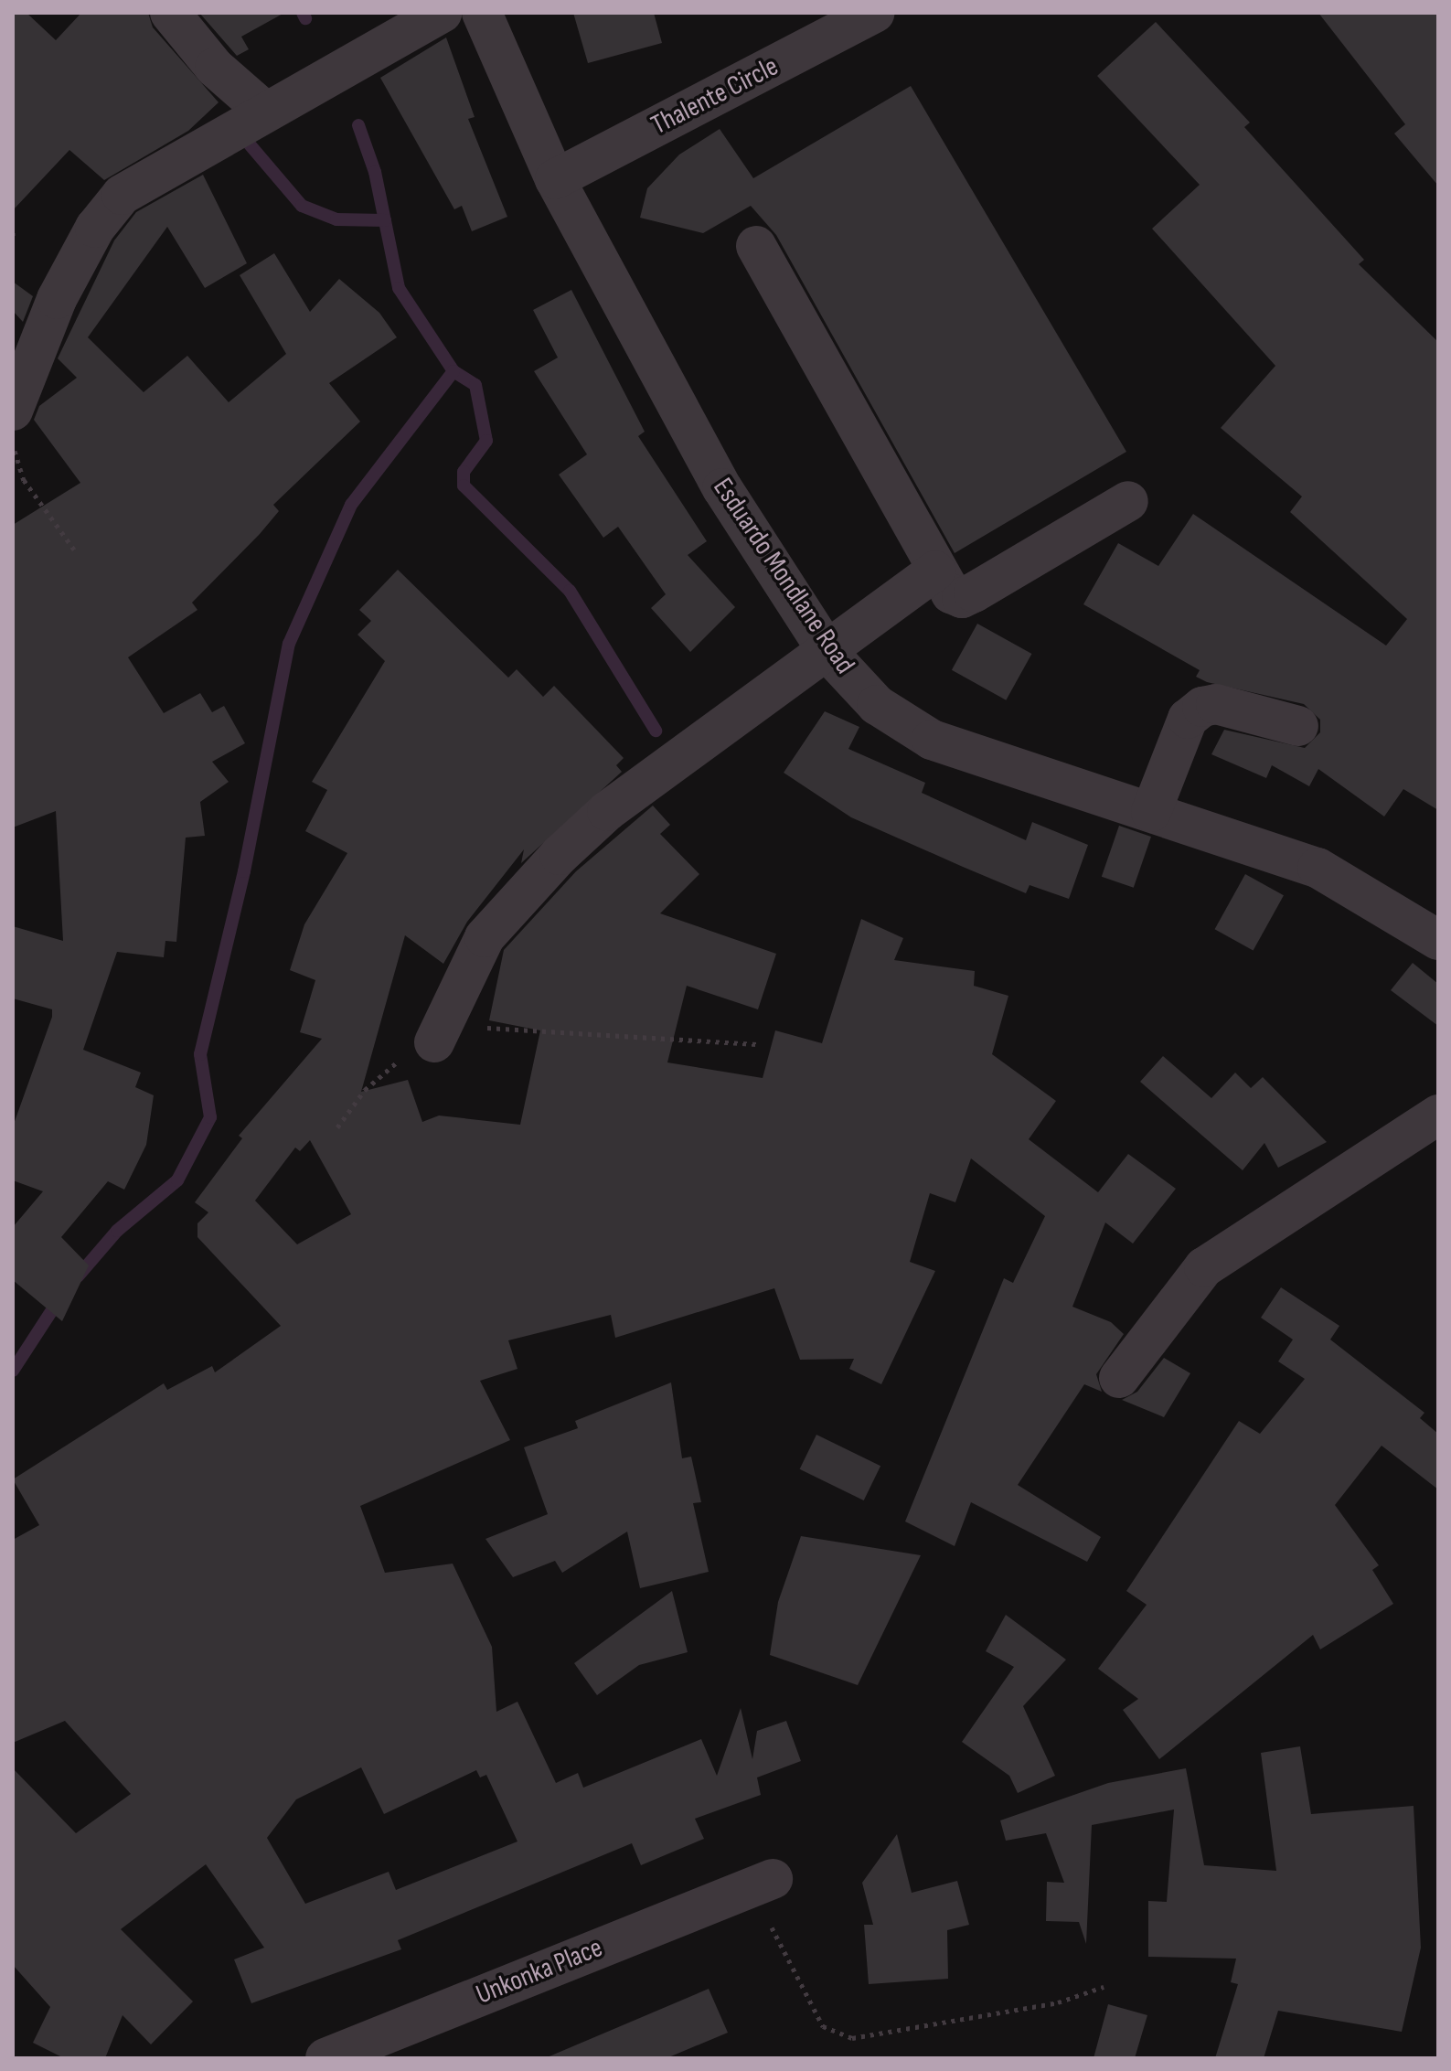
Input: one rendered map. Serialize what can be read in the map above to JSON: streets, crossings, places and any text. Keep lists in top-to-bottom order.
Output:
{
  "streets": {
    "street": ["Thalente Circle", "Esduardo Mondlane Road", "Unkonka Place"]
  },
  "crossings": [
    ["Thalente Circle", "Esduardo Mondlane Road"]
  ]
}
